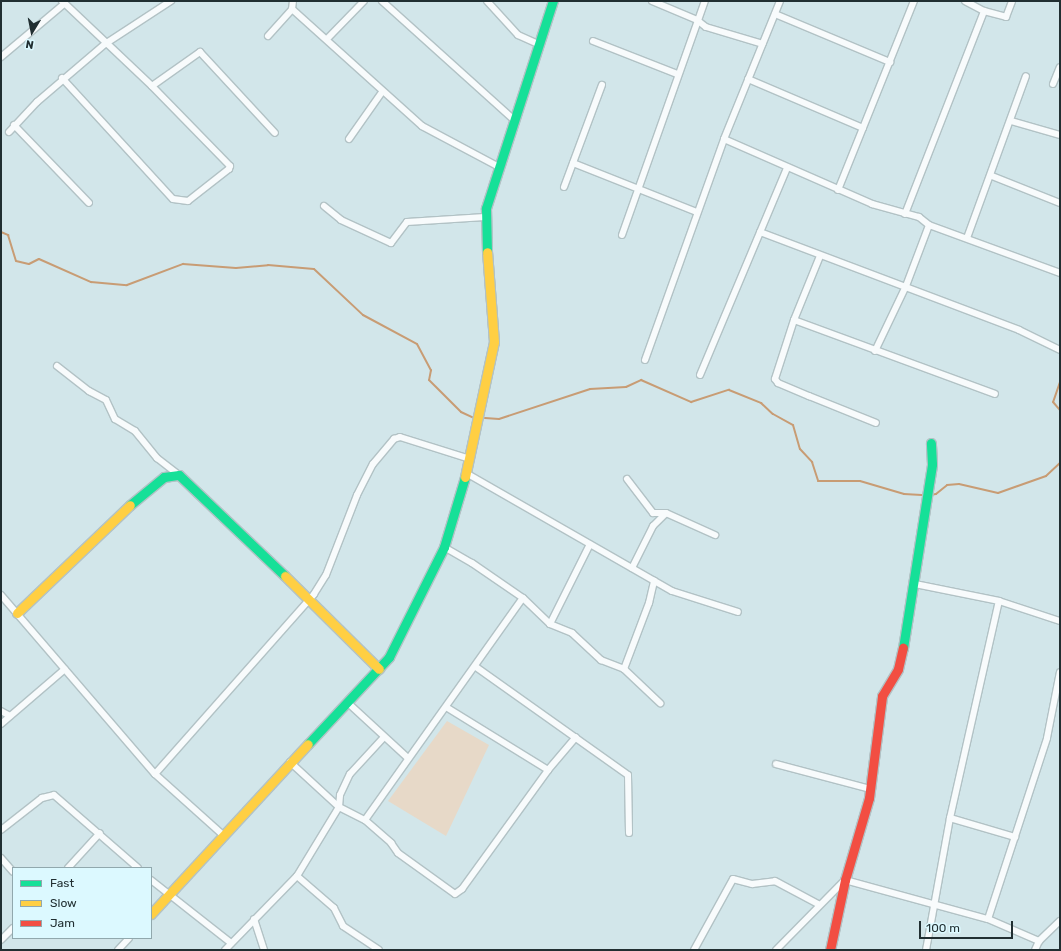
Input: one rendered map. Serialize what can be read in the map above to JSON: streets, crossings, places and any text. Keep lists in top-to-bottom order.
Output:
{
  "legend": ["Fast", "Slow", "Jam"],
  "scale_bar": "100 m",
  "north": "bottom"
}
